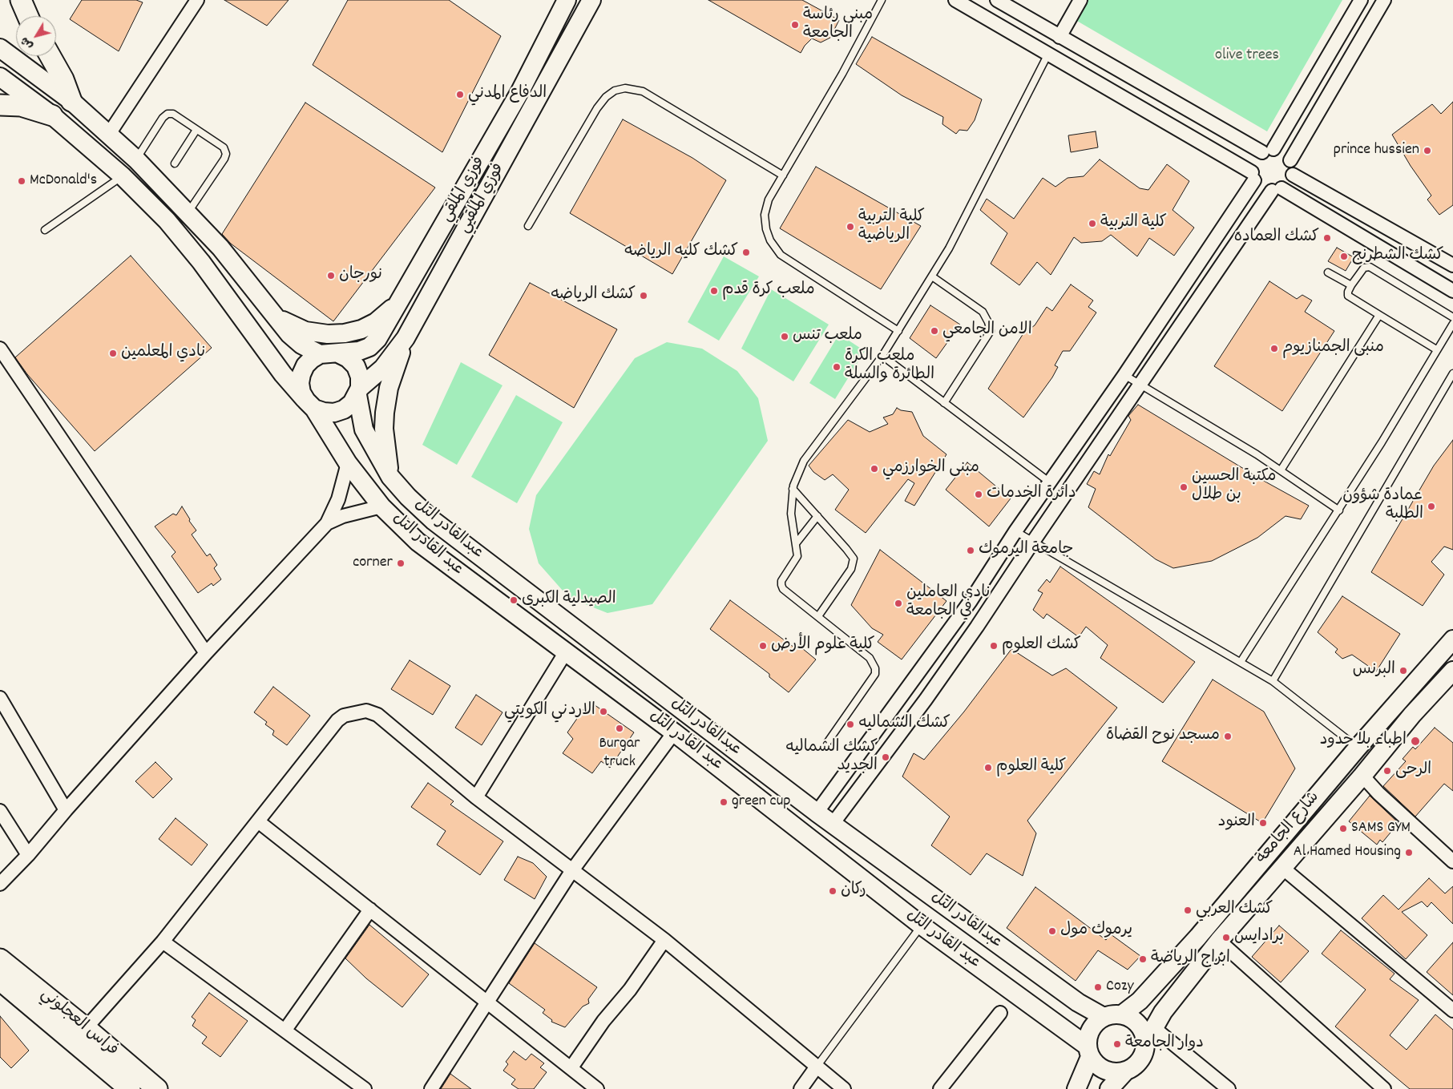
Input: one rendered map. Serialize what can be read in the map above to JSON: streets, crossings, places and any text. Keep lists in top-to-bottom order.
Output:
{
  "streets": {
    "main road": [
      "فوزي الملقي",
      "فوزي الملقيي",
      "عبدالقادر التل",
      "عبد القادر التل",
      "شارع الجامعة",
      "فراس العجلوني"
    ]
  },
  "crossings": [
    ["فوزي الملقي", "فوزي الملقيي"],
    ["فوزي الملقي", "عبدالقادر التل"],
    ["فوزي الملقي", "عبد القادر التل"],
    ["فوزي الملقيي", "عبدالقادر التل"],
    ["فوزي الملقيي", "عبد القادر التل"],
    ["عبدالقادر التل", "عبد القادر التل"],
    ["عبدالقادر التل", "شارع الجامعة"],
    ["عبد القادر التل", "شارع الجامعة"]
  ],
  "parks": ["olive trees"],
  "places": [
    "مبنى رئاسة الجامعة",
    "الدفاع المدني",
    "prince hussien",
    "McDonald's",
    "كلية التربية",
    "كلية التربية الرياضية",
    "كشك العماده",
    "كشك كليه الرياضه",
    "كشك الشطرنج",
    "نورجان",
    "ملعب كرة قدم",
    "كشك الرياضه",
    "الامن الجامعي",
    "ملعب تنس",
    "منبى الجمنازيوم",
    "نادي المعلمين",
    "ملعب الكرة الطائرة والسلة",
    "مبنى الخوارزمي",
    "مكتبة الحسين بن طلال",
    "دائرة الخدمات",
    "عمادة شؤون الطلبة",
    "جامعة اليرموك",
    "corner",
    "الصيدلية الكبرى",
    "نادي العاملين في الجامعة",
    "كلية علوم الأرض",
    "كشك العلوم",
    "البرنس",
    "الاردني الكويتي",
    "كشك الشماليه",
    "Burgar truck",
    "مسجد نوح القضاة",
    "اطباء بلا حدود",
    "كشك الشماليه الجديد",
    "كلية العلوم",
    "الرحى",
    "green cup",
    "العنود",
    "SAMS GYM",
    "Al Hamed Housing",
    "ركان",
    "كشك العربي",
    "يرموك مول",
    "برادايس",
    "ابراج الرياضة",
    "Cozy",
    "دوار الجامعة"
  ],
  "north": "bottom left"
}
